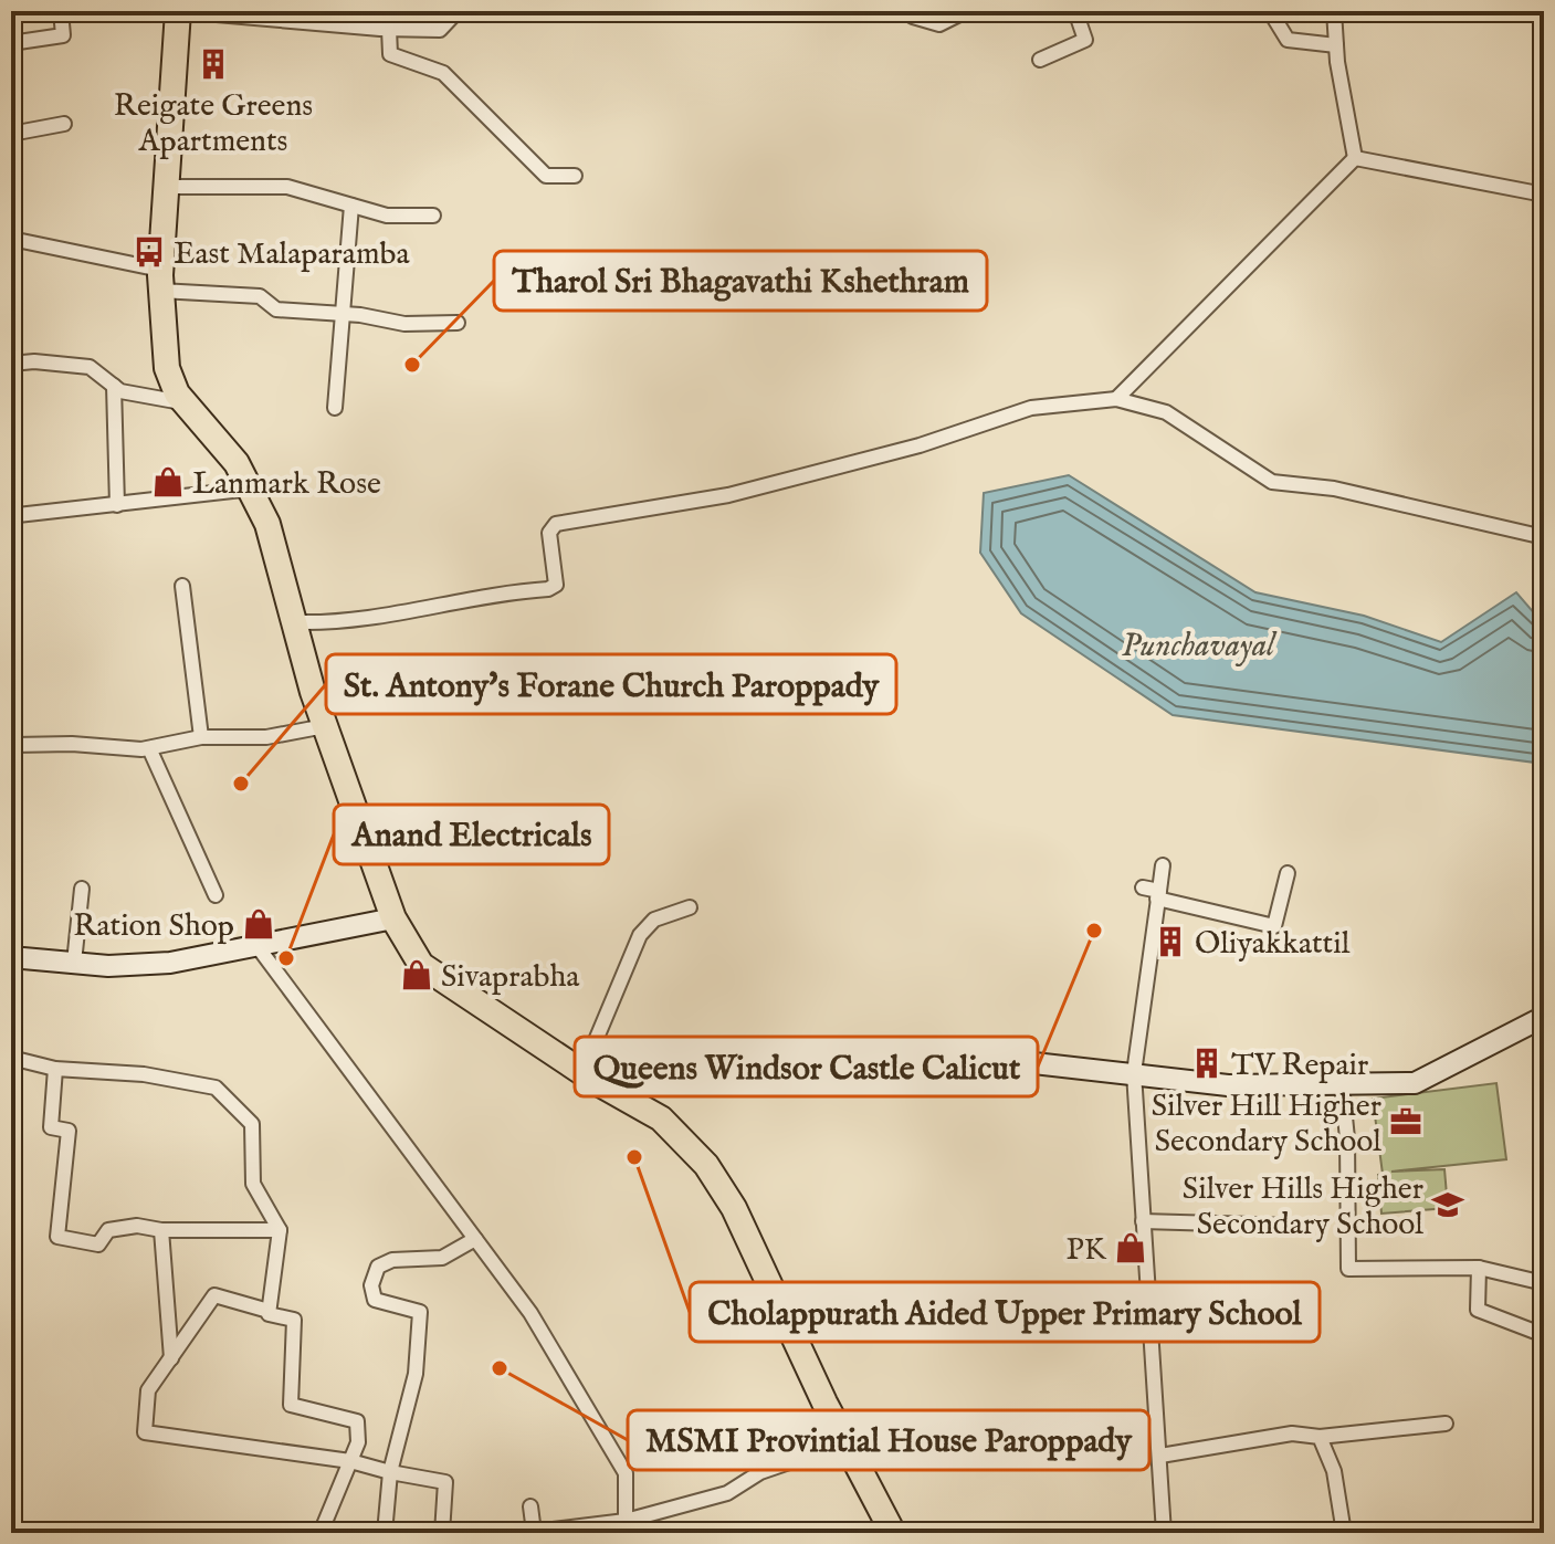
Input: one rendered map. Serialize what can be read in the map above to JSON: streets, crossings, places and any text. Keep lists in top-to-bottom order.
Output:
{
  "water": ["Punchavayal"],
  "places": {
    "building": ["Reigate Greens Apartments", "Oliyakkattil", "TV Repair"],
    "bus stop": ["East Malaparamba"],
    "other": [
      "Tharol Sri Bhagavathi Kshethram",
      "St. Antony's Forane Church Paroppady",
      "Queens Windsor Castle Calicut",
      "Anand Electricals",
      "Cholappurath Aided Upper Primary School",
      "MSMI Provintial House Paroppady"
    ],
    "shop": [
      "Lanmark Rose",
      "Ration Shop",
      "Sivaprabha",
      "PK"
    ],
    "office": ["Silver Hill Higher Secondary School"],
    "school or university": ["Silver Hills Higher Secondary School"]
  }
}
